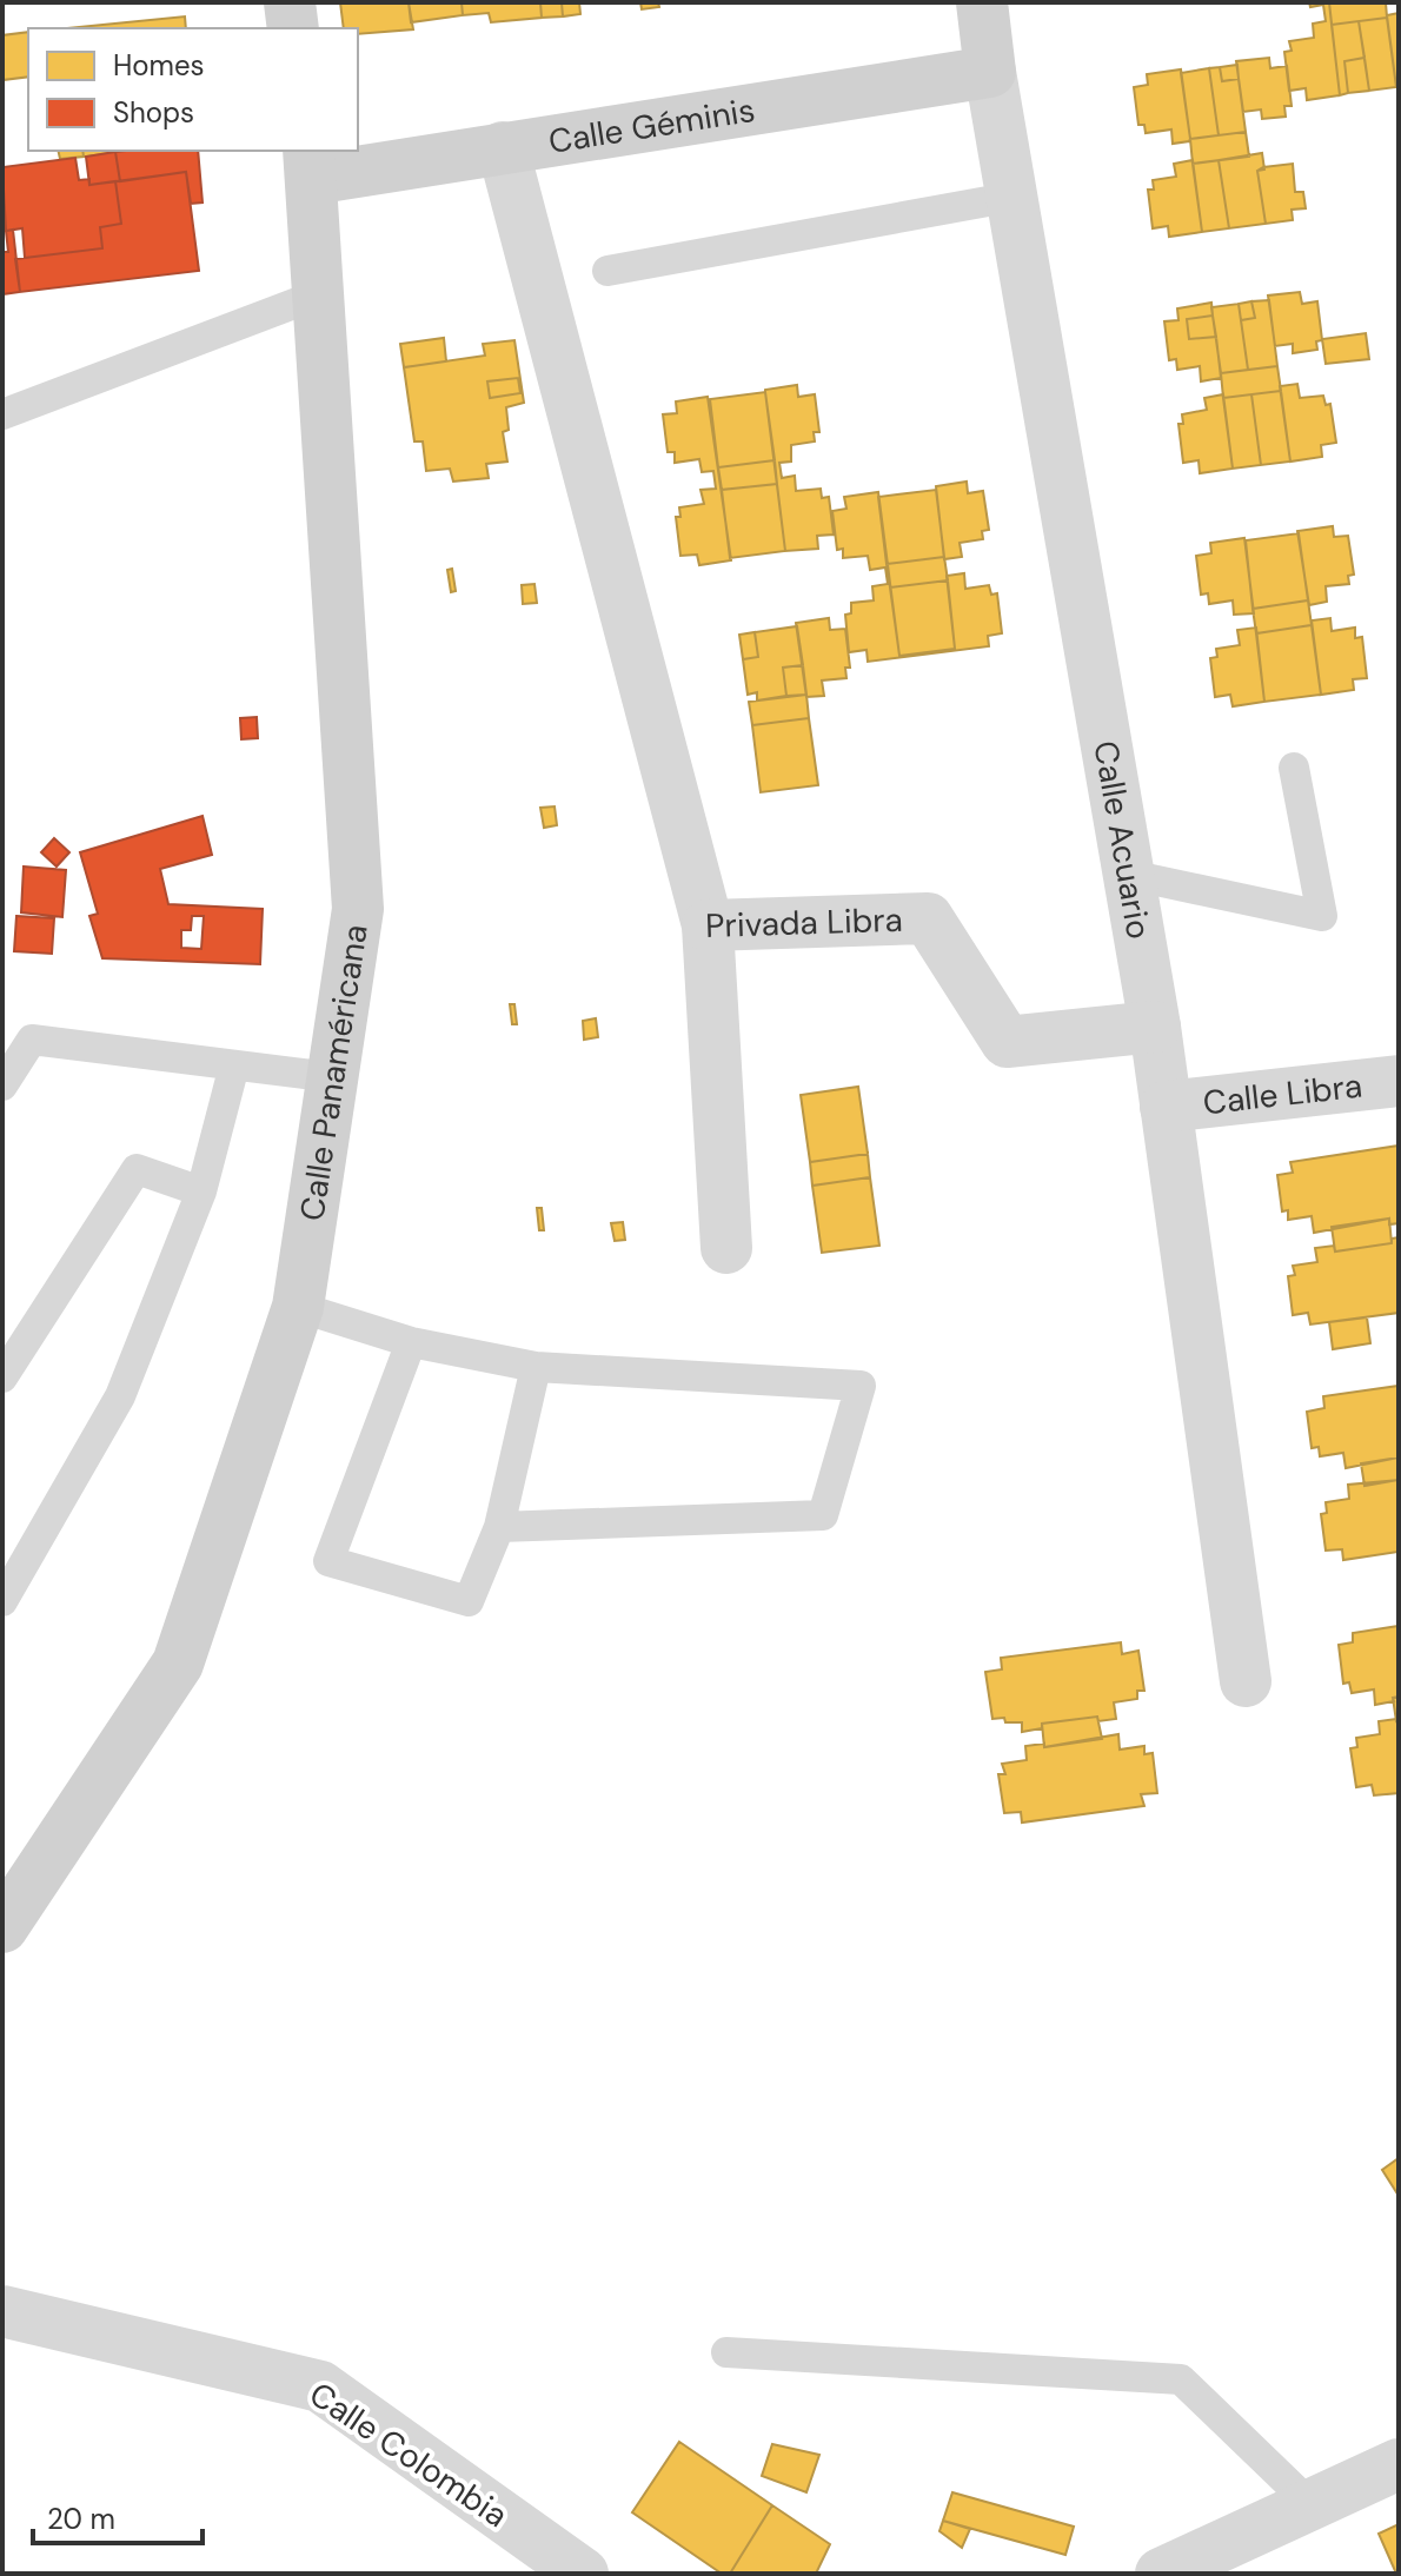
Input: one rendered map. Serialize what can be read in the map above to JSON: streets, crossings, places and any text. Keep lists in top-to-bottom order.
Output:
{
  "streets": {
    "main road": ["Calle Géminis", "Calle Acuario", "Calle Panaméricana"],
    "street": ["Privada Libra", "Calle Libra", "Calle Colombia"]
  },
  "crossings": [
    ["Calle Géminis", "Calle Acuario"],
    ["Calle Géminis", "Calle Panaméricana"],
    ["Calle Acuario", "Privada Libra"],
    ["Calle Acuario", "Calle Libra"]
  ],
  "legend": ["Homes", "Shops"],
  "scale_bar": "20 m"
}
